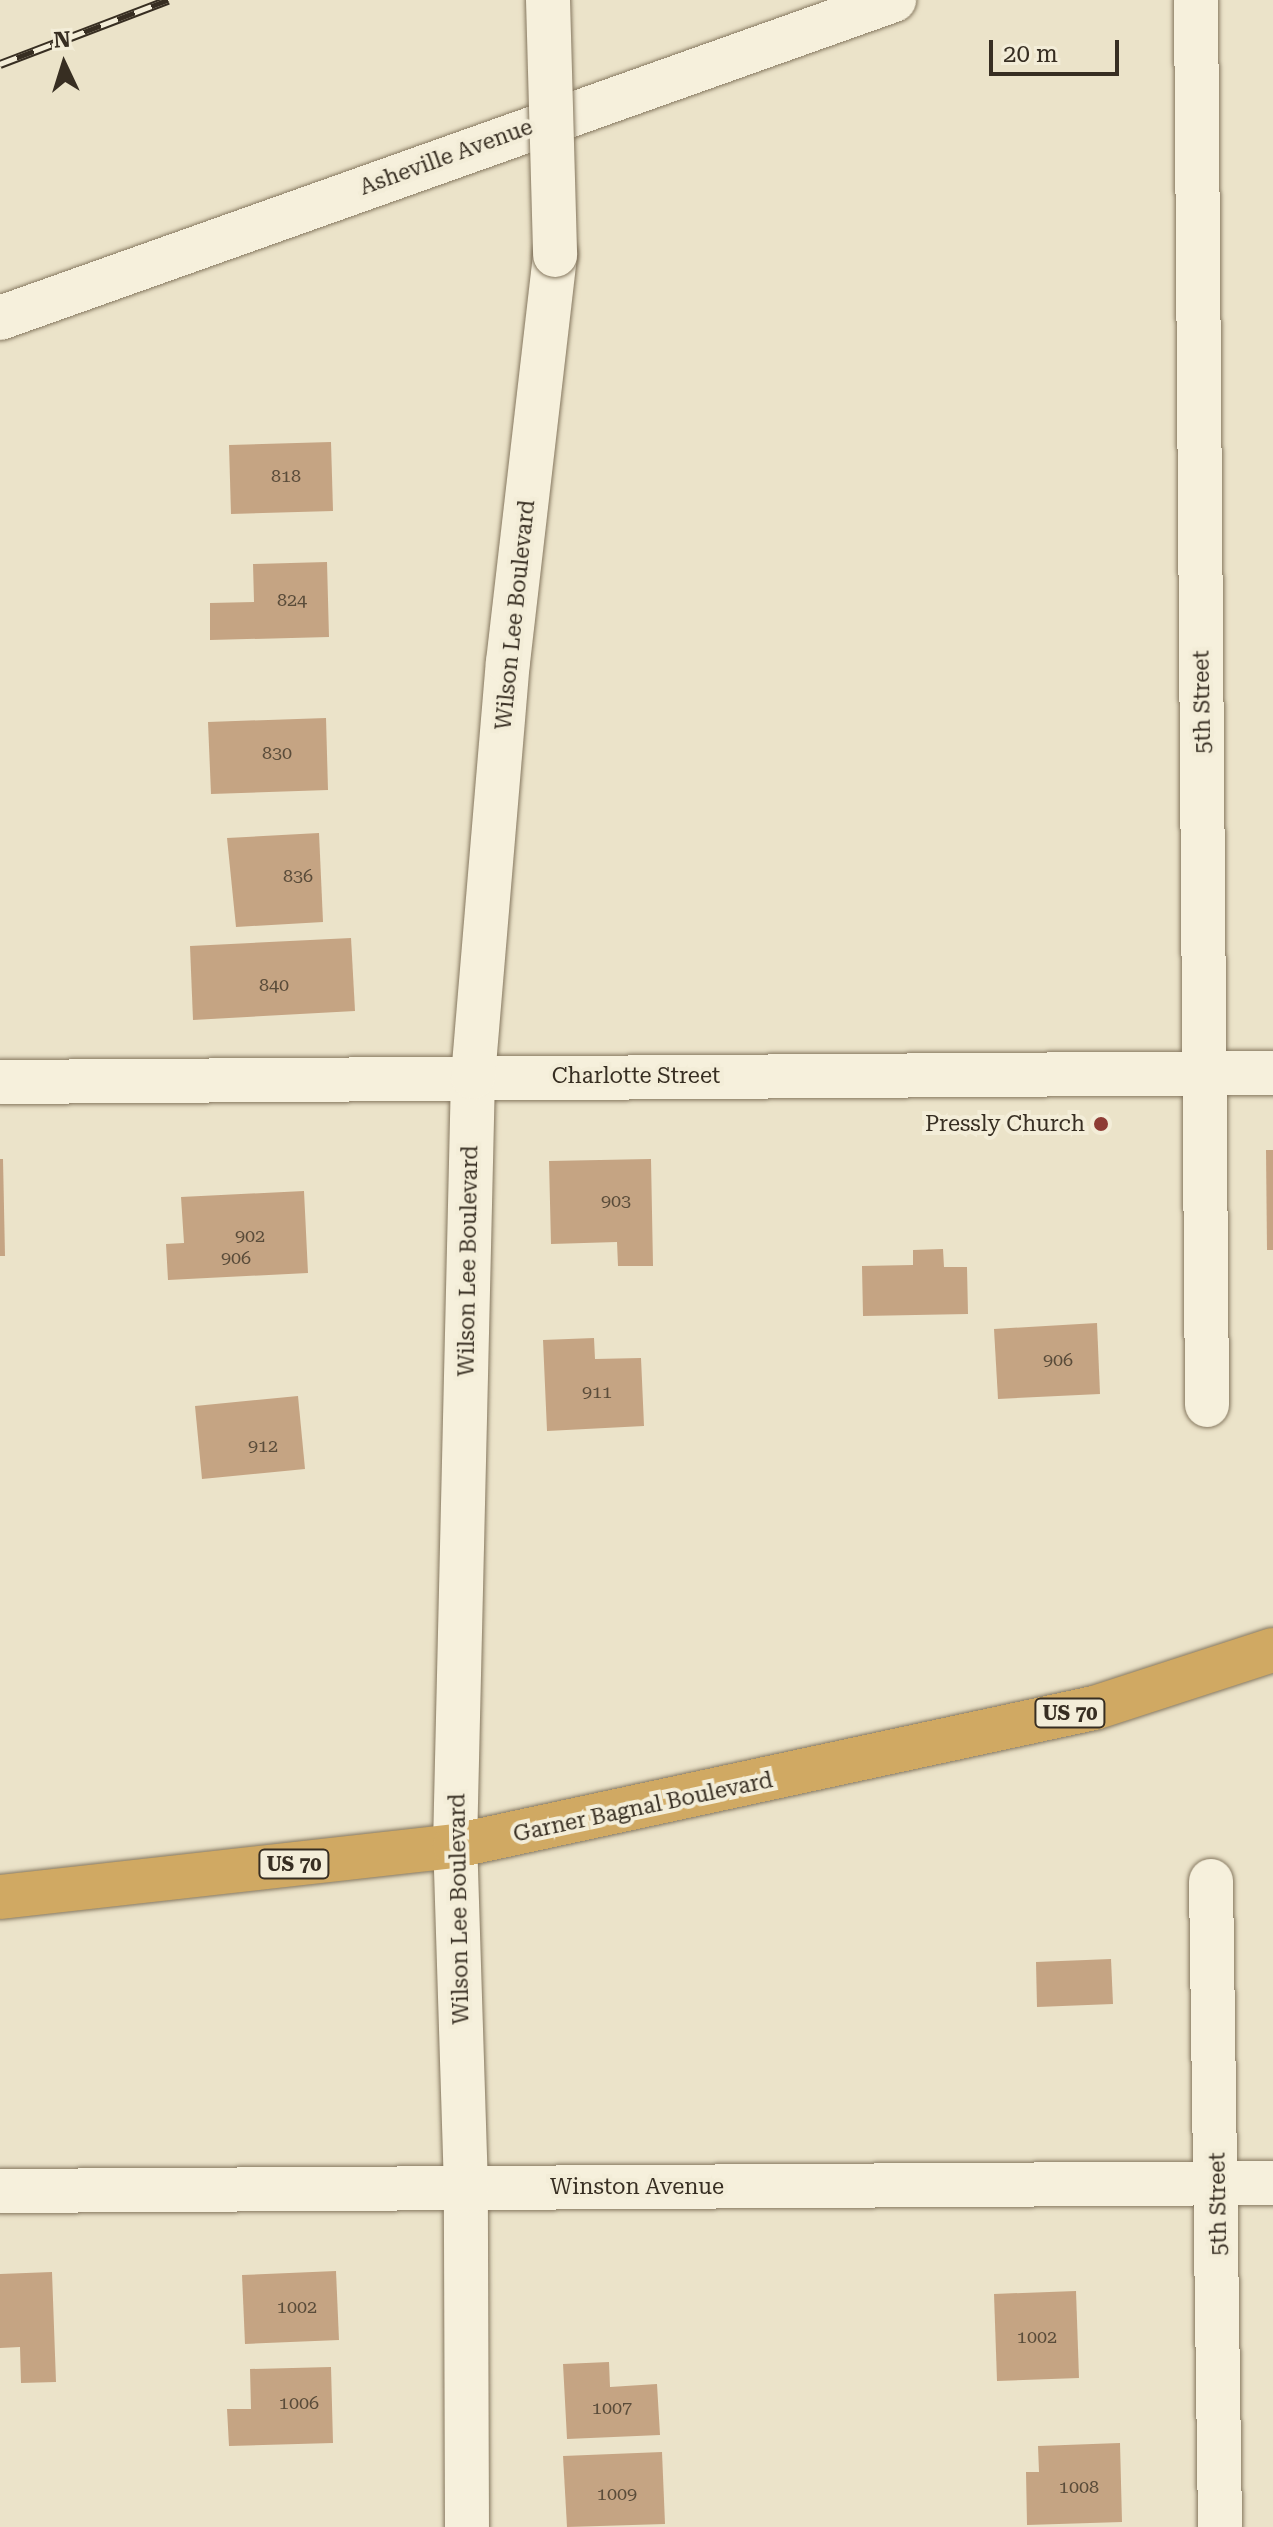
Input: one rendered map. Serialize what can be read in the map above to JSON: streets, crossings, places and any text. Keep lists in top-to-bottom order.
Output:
{
  "streets": {
    "highway": ["US 70", "Garner Bagnal Boulevard"],
    "street": [
      "Asheville Avenue",
      "Wilson Lee Boulevard",
      "5th Street",
      "Charlotte Street",
      "Winston Avenue"
    ]
  },
  "crossings": [
    ["Wilson Lee Boulevard", "Charlotte Street"],
    ["Wilson Lee Boulevard", "Garner Bagnal Boulevard"],
    ["Wilson Lee Boulevard", "Winston Avenue"],
    ["5th Street", "Charlotte Street"],
    ["5th Street", "Winston Avenue"]
  ],
  "places": ["Pressly Church"],
  "house_numbers": [
    "818",
    "824",
    "830",
    "836",
    "840",
    "903",
    "902",
    "906",
    "906",
    "911",
    "912",
    "1002",
    "1002",
    "1006",
    "1007",
    "1008",
    "1009"
  ],
  "scale_bar": "20 m",
  "north": "top"
}
